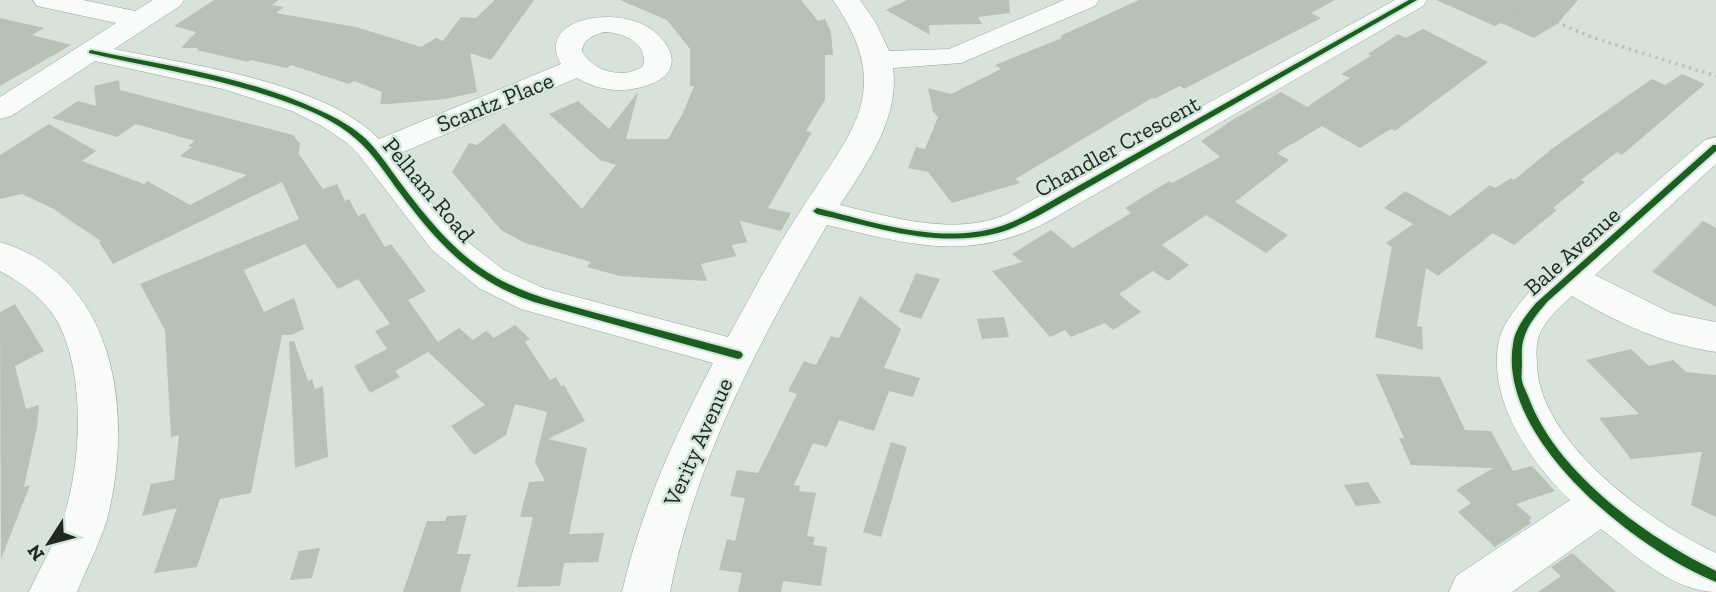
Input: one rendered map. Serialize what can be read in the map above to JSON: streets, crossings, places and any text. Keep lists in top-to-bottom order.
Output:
{
  "streets": {
    "street": [
      "Scantz Place",
      "Chandler Crescent",
      "Pelham Road",
      "Bale Avenue",
      "Verity Avenue"
    ]
  },
  "crossings": [
    ["Scantz Place", "Pelham Road"],
    ["Chandler Crescent", "Verity Avenue"],
    ["Pelham Road", "Verity Avenue"]
  ],
  "north": "bottom left"
}
